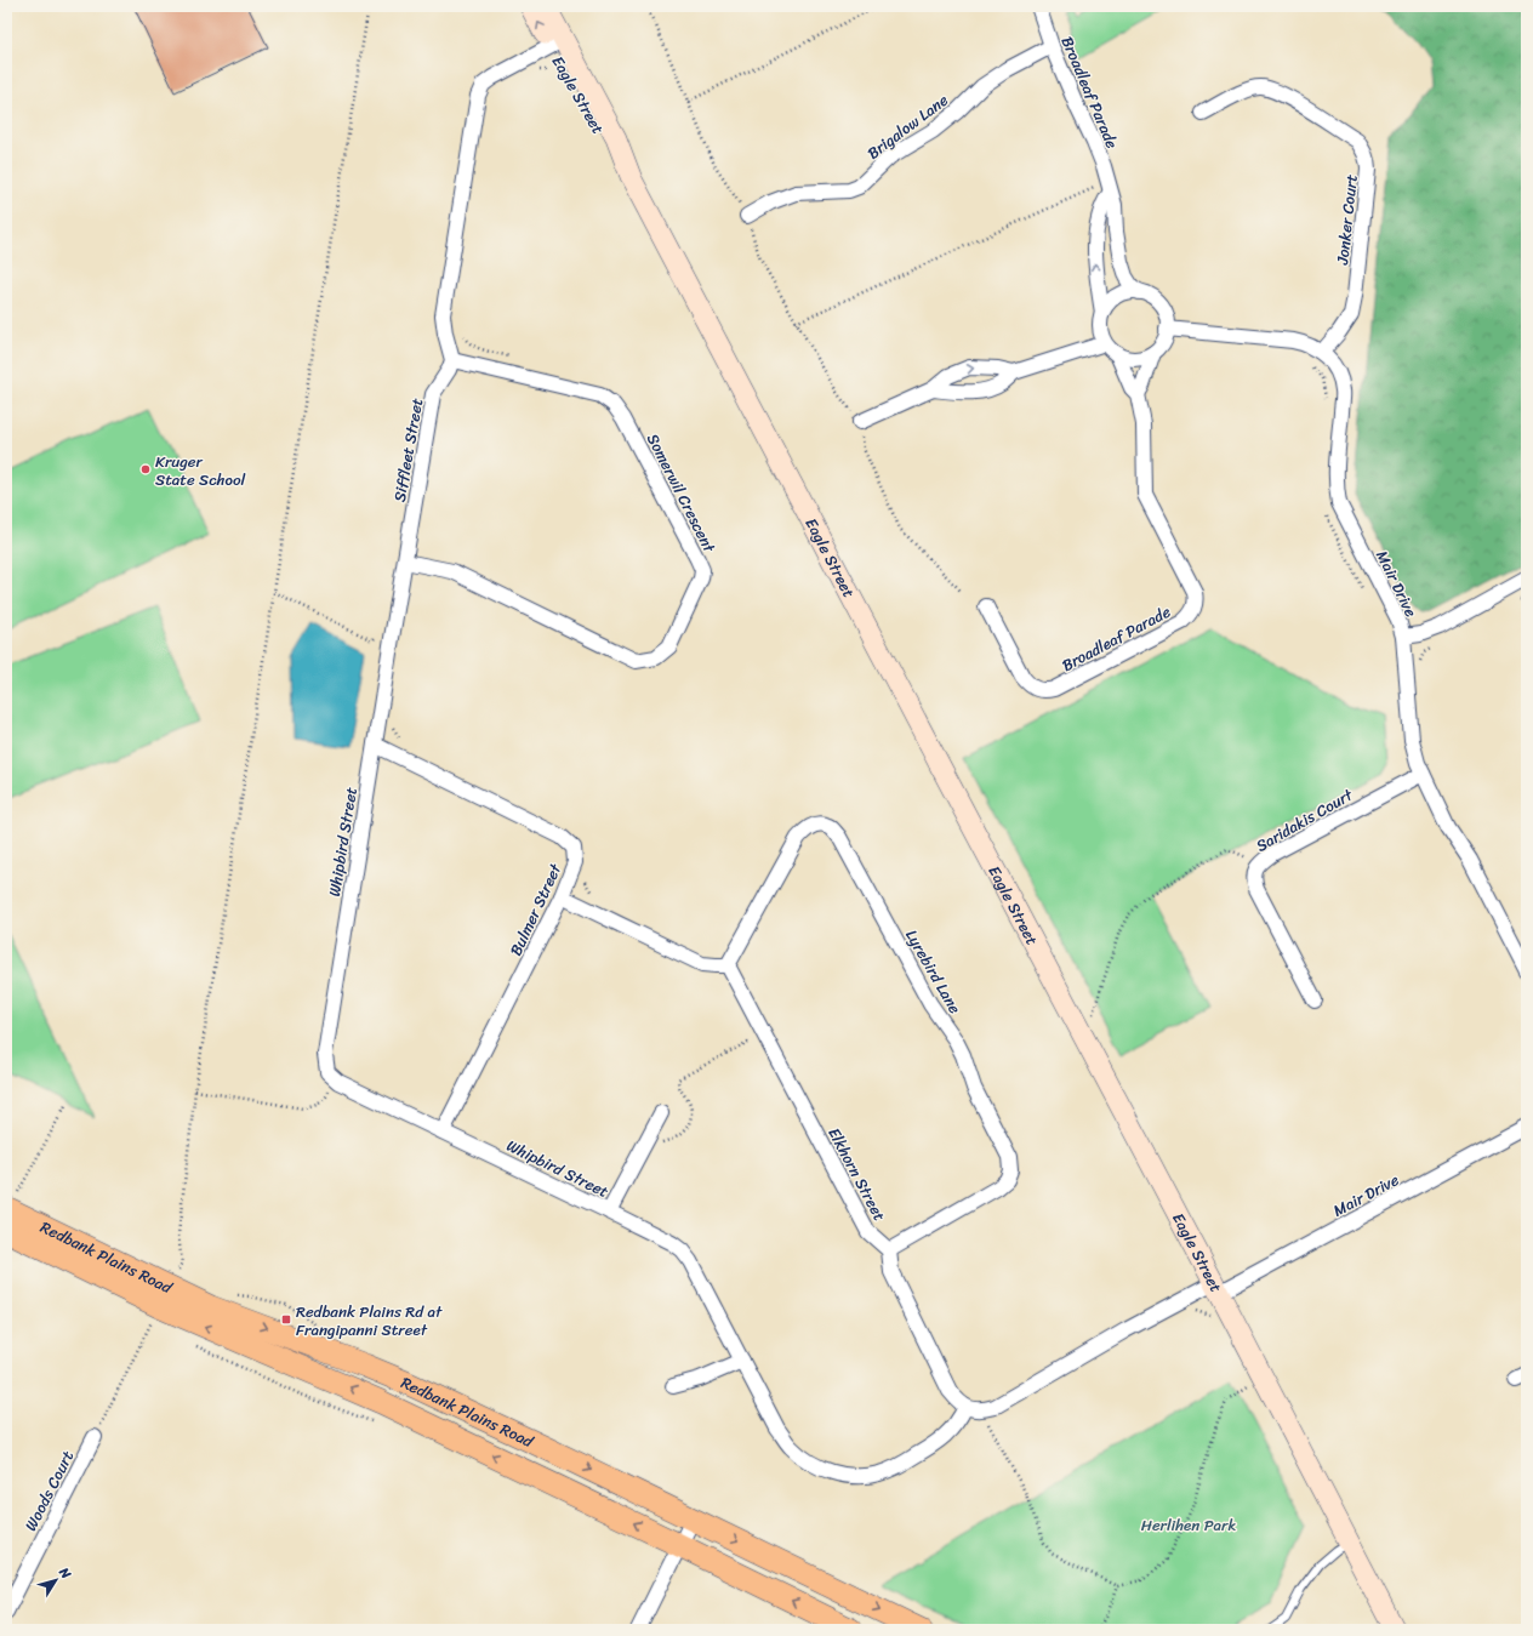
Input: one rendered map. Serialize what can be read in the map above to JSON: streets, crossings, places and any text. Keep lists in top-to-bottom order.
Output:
{
  "streets": {
    "main road": ["Redbank Plains Road"],
    "street": [
      "Broadleaf Parade",
      "Eagle Street",
      "Brigalow Lane",
      "Jonker Court",
      "Siffleet Street",
      "Somerwil Crescent",
      "Mair Drive",
      "Saridakis Court",
      "Whipbird Street",
      "Bulmer Street",
      "Lyrebird Lane",
      "Elkhorn Street",
      "Woods Court"
    ]
  },
  "crossings": [
    ["Broadleaf Parade", "Brigalow Lane"],
    ["Eagle Street", "Mair Drive"],
    ["Jonker Court", "Mair Drive"],
    ["Siffleet Street", "Somerwil Crescent"],
    ["Siffleet Street", "Whipbird Street"],
    ["Siffleet Street", "Bulmer Street"],
    ["Mair Drive", "Saridakis Court"],
    ["Whipbird Street", "Bulmer Street"],
    ["Lyrebird Lane", "Elkhorn Street"]
  ],
  "parks": ["Herlihen Park"],
  "places": {
    "other": ["Kruger State School"],
    "transit": ["Redbank Plains Rd at Frangipanni Street"]
  },
  "north": "top right"
}
